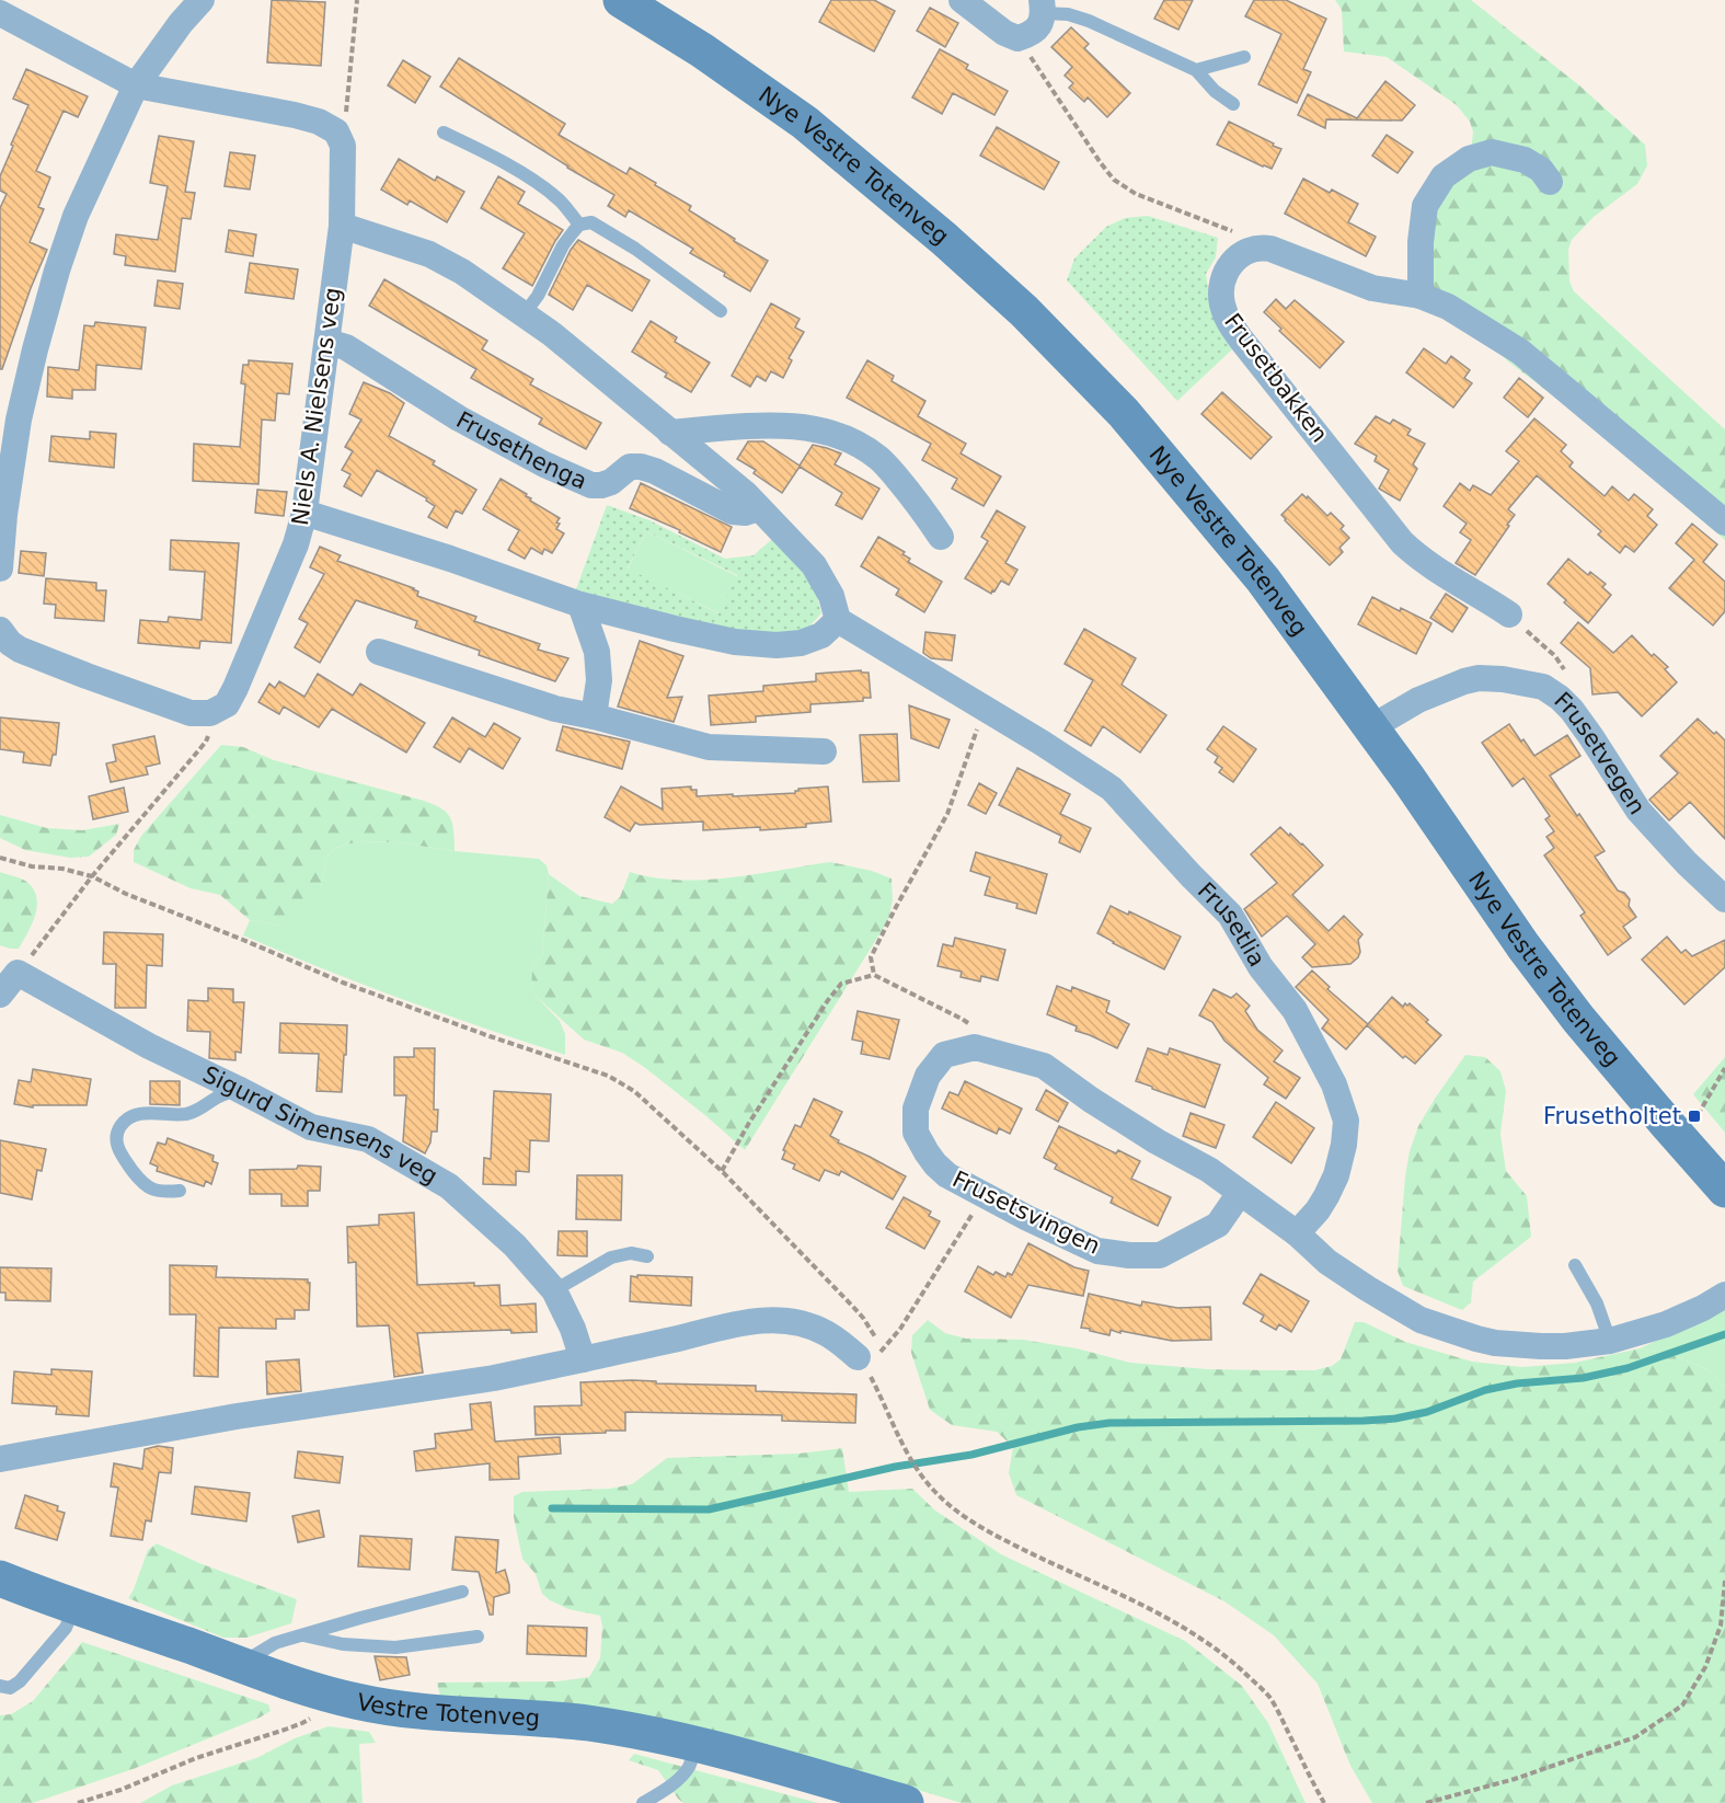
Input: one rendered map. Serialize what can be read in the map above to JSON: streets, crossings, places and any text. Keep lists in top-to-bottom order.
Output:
{
  "streets": {
    "main road": ["Nye Vestre Totenveg", "Vestre Totenveg"],
    "street": [
      "Frusetbakken",
      "Niels A. Nielsens veg",
      "Frusethenga",
      "Frusetvegen",
      "Frusetlia",
      "Sigurd Simensens veg",
      "Frusetsvingen"
    ]
  },
  "crossings": [
    ["Nye Vestre Totenveg", "Frusetvegen"],
    ["Niels A. Nielsens veg", "Frusethenga"],
    ["Frusetlia", "Frusetsvingen"]
  ],
  "places": {
    "transit": ["Frusetholtet"]
  }
}
